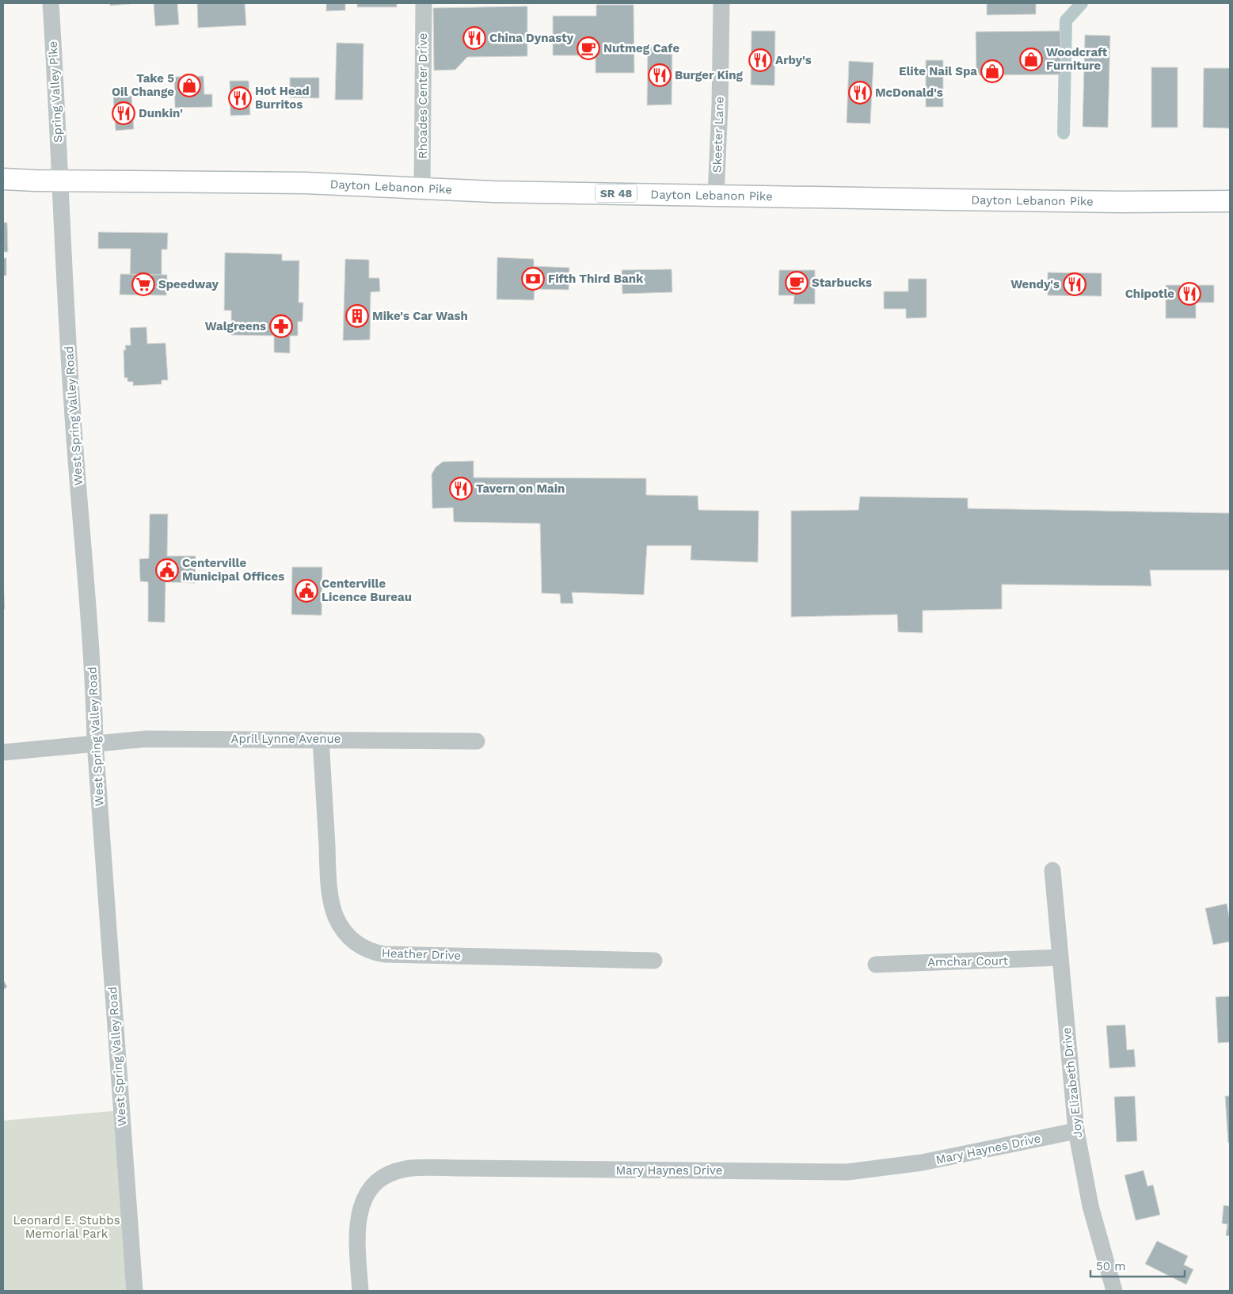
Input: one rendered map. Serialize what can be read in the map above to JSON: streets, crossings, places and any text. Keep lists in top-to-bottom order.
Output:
{
  "streets": {
    "main road": ["Dayton Lebanon Pike", "SR 48"],
    "street": [
      "Spring Valley Pike",
      "Rhoades Center Drive",
      "Skeeter Lane",
      "West Spring Valley Road",
      "April Lynne Avenue",
      "Heather Drive",
      "Amchar Court",
      "Joy Elizabeth Drive",
      "Mary Haynes Drive"
    ]
  },
  "crossings": [
    ["Spring Valley Pike", "Dayton Lebanon Pike"],
    ["Spring Valley Pike", "West Spring Valley Road"],
    ["Rhoades Center Drive", "Dayton Lebanon Pike"],
    ["Skeeter Lane", "Dayton Lebanon Pike"],
    ["Dayton Lebanon Pike", "West Spring Valley Road"],
    ["West Spring Valley Road", "April Lynne Avenue"],
    ["April Lynne Avenue", "Heather Drive"],
    ["Amchar Court", "Joy Elizabeth Drive"],
    ["Joy Elizabeth Drive", "Mary Haynes Drive"]
  ],
  "parks": ["Leonard E. Stubbs Memorial Park"],
  "places": {
    "restaurant": [
      "China Dynasty",
      "Arby's",
      "Burger King",
      "McDonald's",
      "Hot Head Burritos",
      "Dunkin'",
      "Wendy's",
      "Chipotle",
      "Tavern on Main"
    ],
    "cafe": ["Nutmeg Cafe", "Starbucks"],
    "shop": ["Woodcraft Furniture", "Elite Nail Spa", "Take 5 Oil Change"],
    "bank": ["Fifth Third Bank"],
    "supermarket": ["Speedway"],
    "building": ["Mike's Car Wash"],
    "pharmacy": ["Walgreens"],
    "public building": ["Centerville Municipal Offices", "Centerville Licence Bureau"]
  },
  "scale_bar": "50 m"
}
